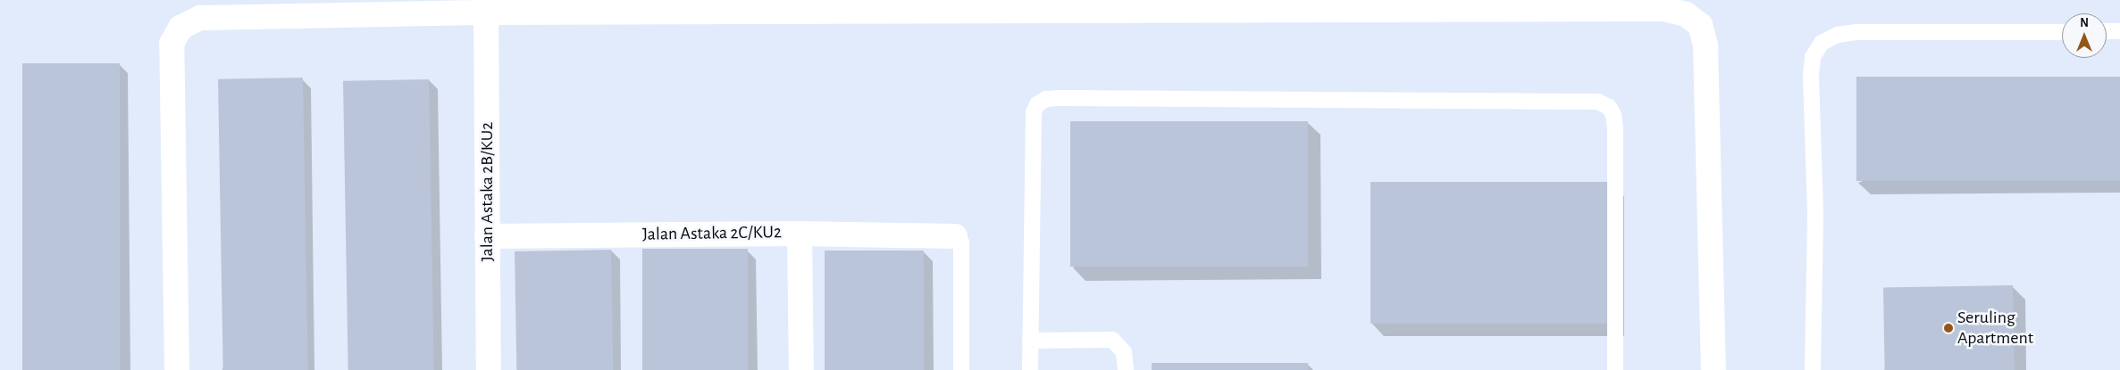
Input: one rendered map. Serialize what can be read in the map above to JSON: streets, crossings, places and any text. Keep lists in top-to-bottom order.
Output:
{
  "streets": {
    "street": ["Jalan Astaka 2B/KU2", "Jalan Astaka 2C/KU2"]
  },
  "crossings": [
    ["Jalan Astaka 2B/KU2", "Jalan Astaka 2C/KU2"]
  ],
  "places": ["Seruling Apartment"],
  "north": "top"
}
